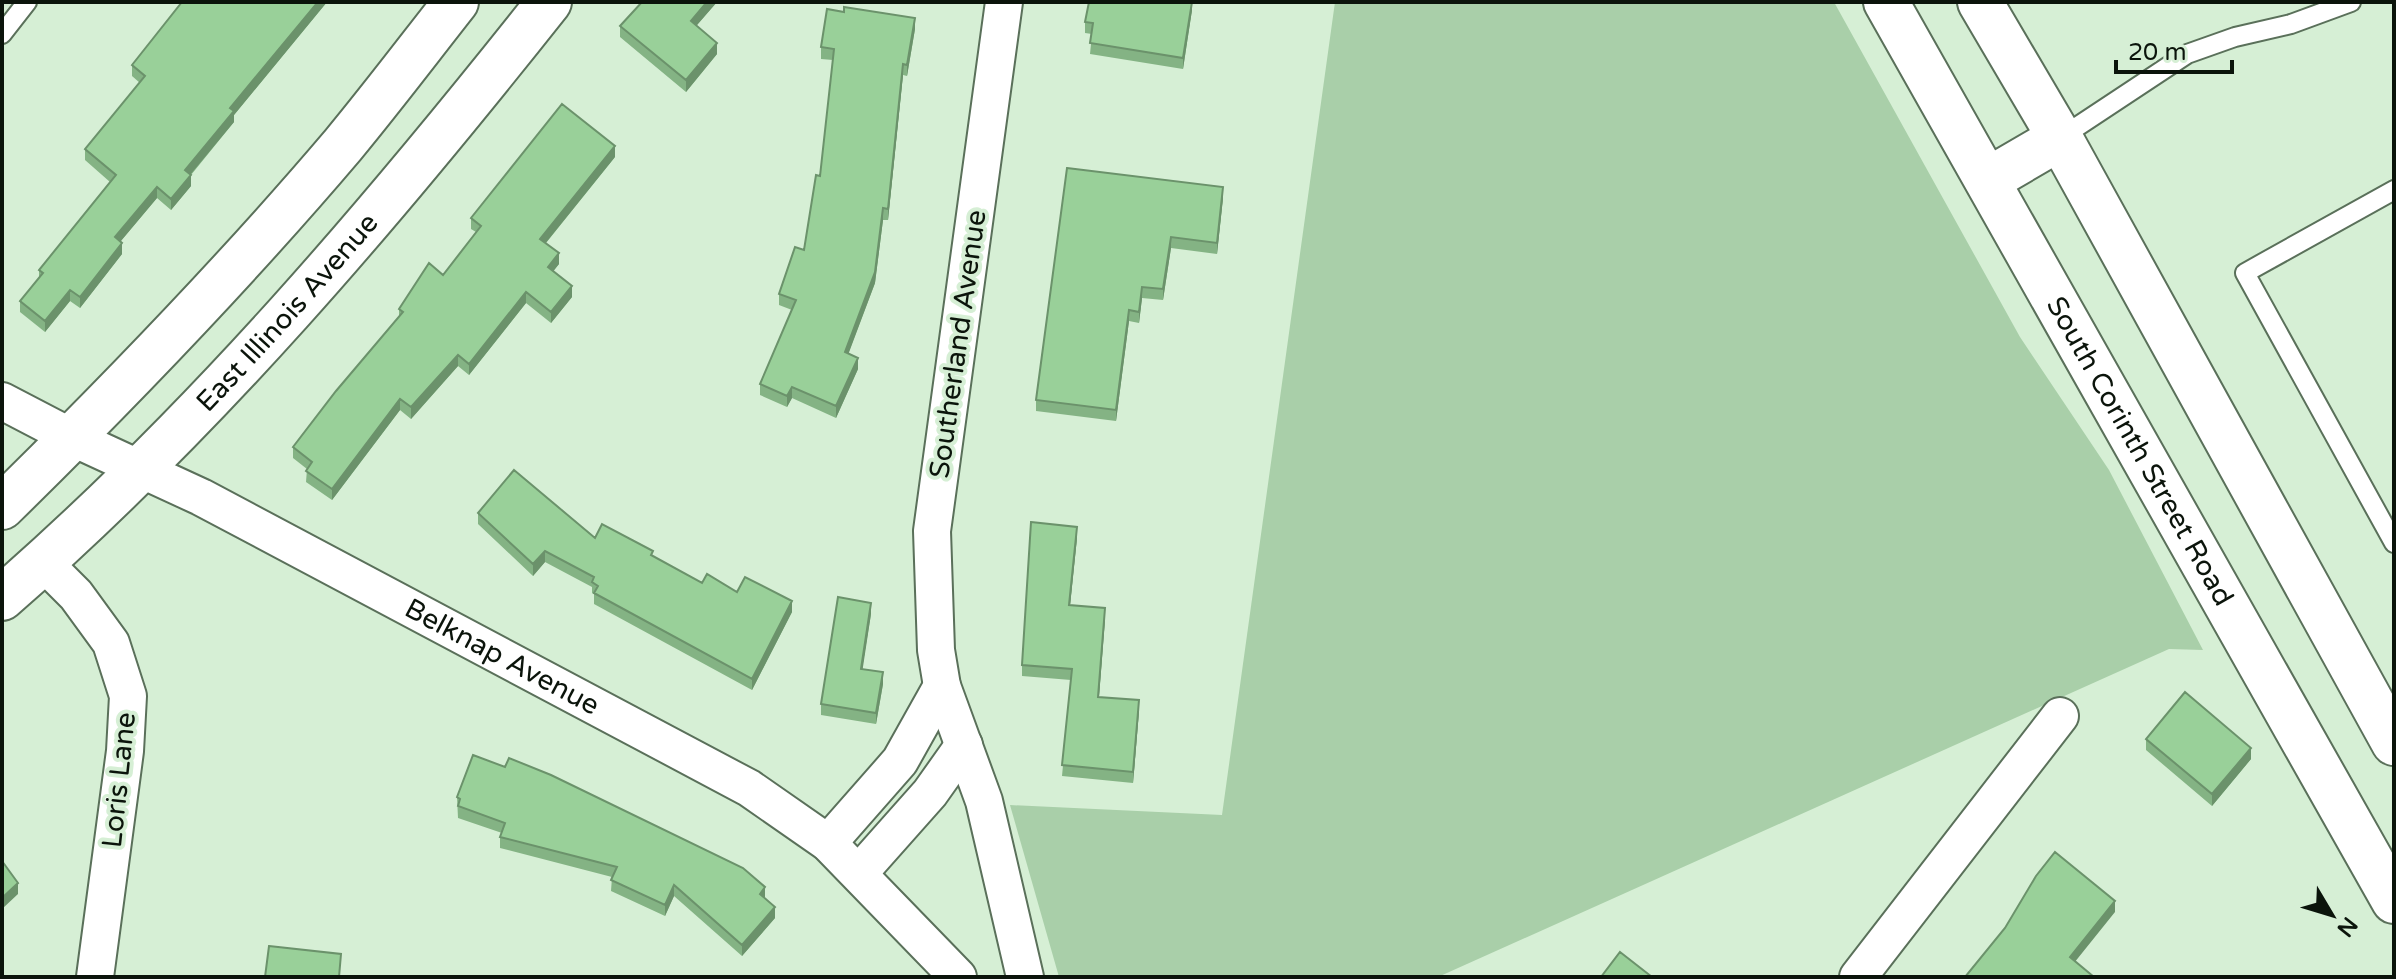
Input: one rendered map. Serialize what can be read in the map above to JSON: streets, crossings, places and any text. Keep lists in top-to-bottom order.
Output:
{
  "streets": {
    "main road": ["East Illinois Avenue", "South Corinth Street Road"],
    "street": ["Southerland Avenue", "Belknap Avenue", "Loris Lane"]
  },
  "crossings": [
    ["East Illinois Avenue", "Belknap Avenue"],
    ["East Illinois Avenue", "Loris Lane"]
  ],
  "scale_bar": "20 m",
  "north": "bottom right"
}
